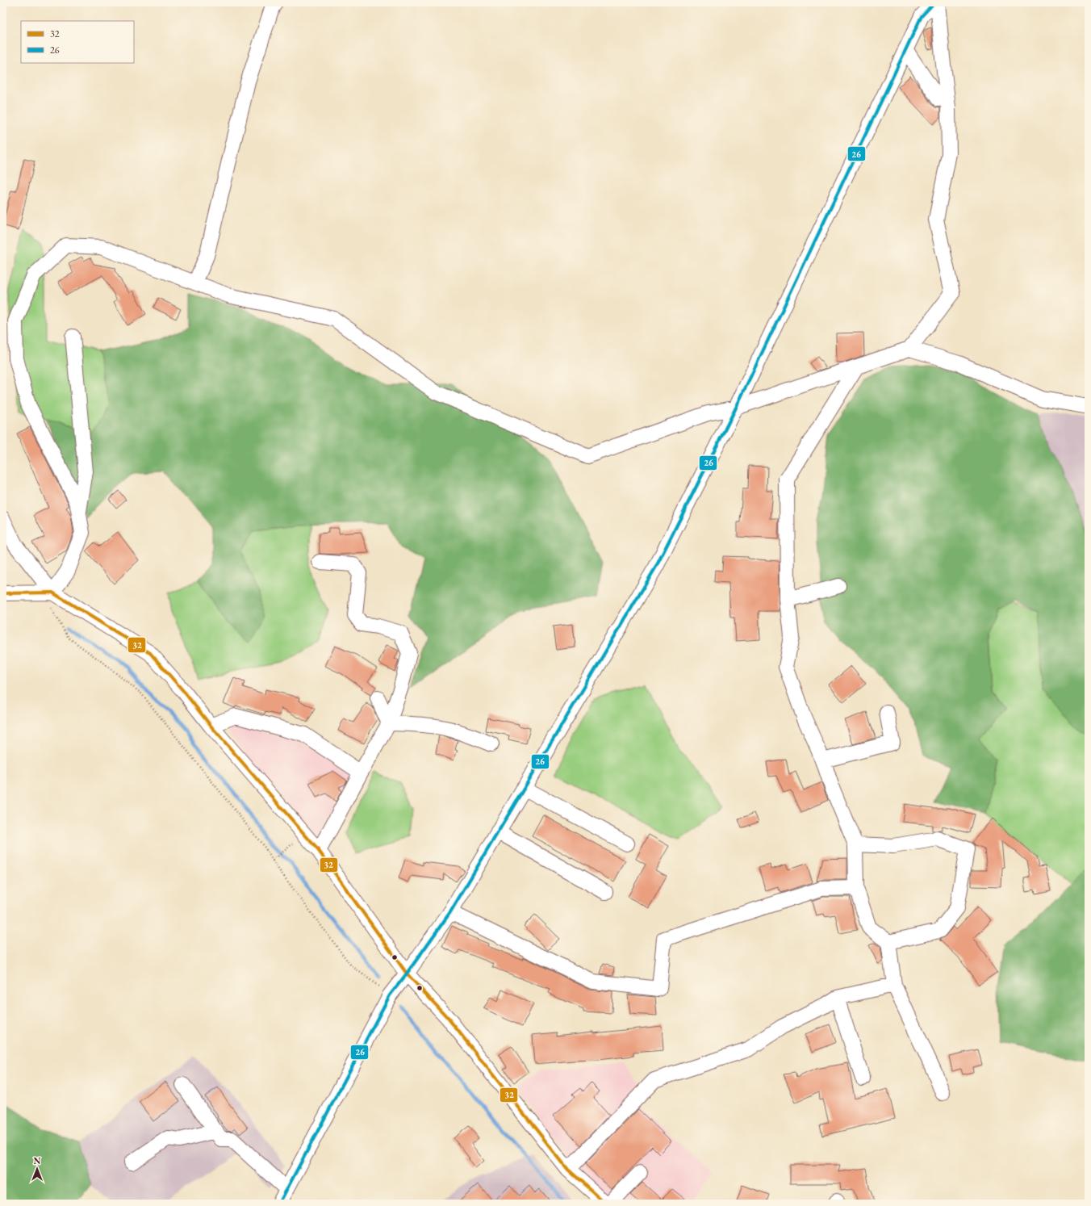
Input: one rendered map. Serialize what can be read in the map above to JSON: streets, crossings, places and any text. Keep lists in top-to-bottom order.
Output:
{
  "lines": ["transit line 26", "transit line 32"],
  "legend": ["32", "26"],
  "north": "top"
}
